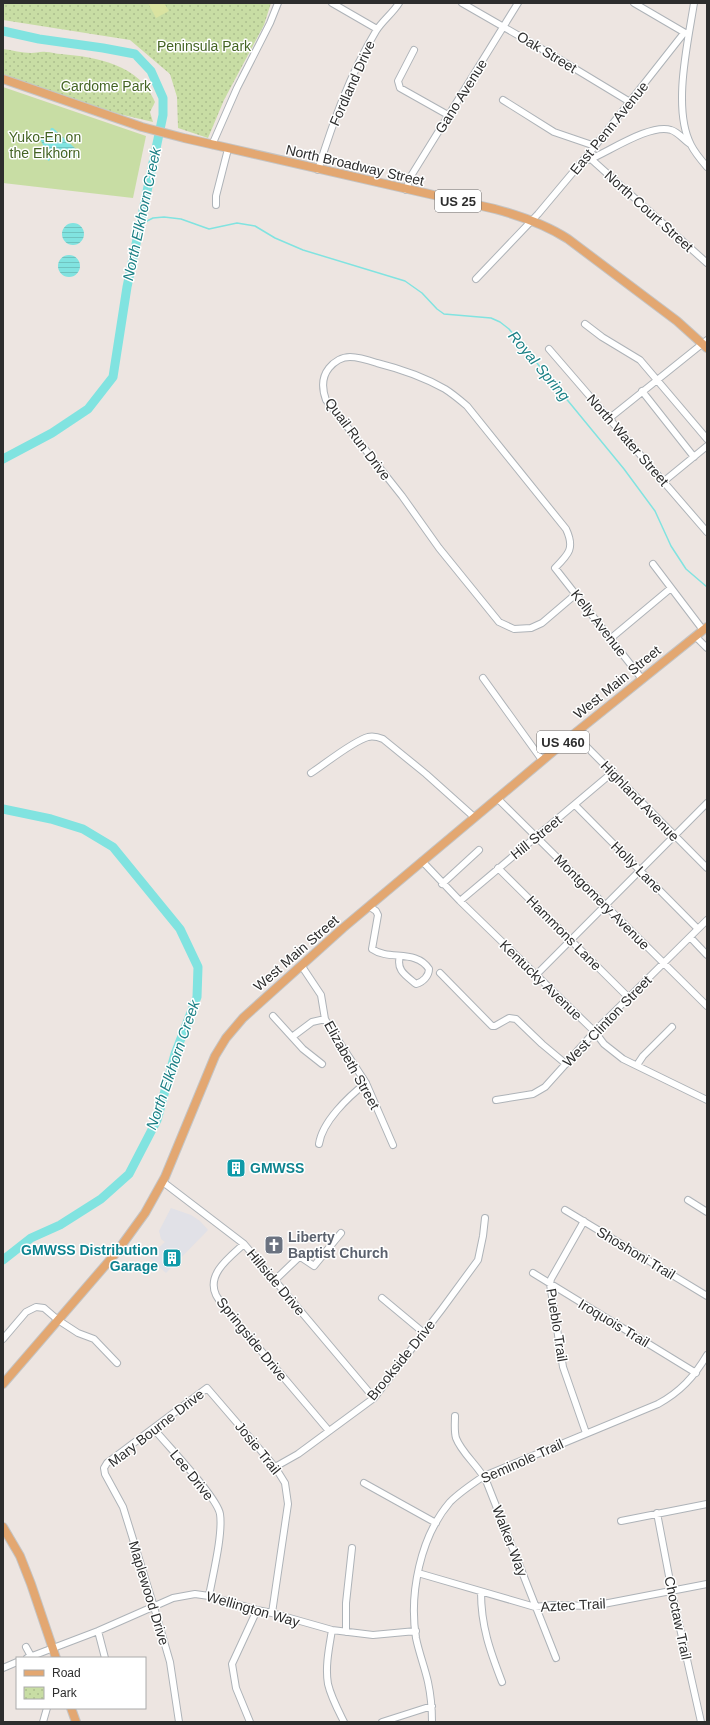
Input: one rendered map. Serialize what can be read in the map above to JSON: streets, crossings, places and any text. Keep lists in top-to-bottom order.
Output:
{
  "streets": {
    "main road": [
      "North Broadway Street",
      "US 25",
      "West Main Street",
      "US 460"
    ],
    "street": [
      "Oak Street",
      "Fordland Drive",
      "Gano Avenue",
      "East Penn Avenue",
      "North Court Street",
      "Quail Run Drive",
      "North Water Street",
      "Kelly Avenue",
      "Highland Avenue",
      "Hill Street",
      "Holly Lane",
      "Montgomery Avenue",
      "Hammons Lane",
      "Kentucky Avenue",
      "West Clinton Street",
      "Elizabeth Street",
      "Shoshoni Trail",
      "Hillside Drive",
      "Iroquois Trail",
      "Pueblo Trail",
      "Springside Drive",
      "Brookside Drive",
      "Mary Bourne Drive",
      "Josie Trail",
      "Seminole Trail",
      "Lee Drive",
      "Walker Way",
      "Maplewood Drive",
      "Aztec Trail",
      "Wellington Way",
      "Choctaw Trail"
    ]
  },
  "crossings": [
    ["Oak Street", "Gano Avenue"],
    ["Oak Street", "East Penn Avenue"],
    ["Fordland Drive", "North Broadway Street"],
    ["Gano Avenue", "North Broadway Street"],
    ["East Penn Avenue", "North Broadway Street"],
    ["Quail Run Drive", "Kelly Avenue"],
    ["Kelly Avenue", "West Main Street"],
    ["West Main Street", "Highland Avenue"],
    ["West Main Street", "Montgomery Avenue"],
    ["West Main Street", "Kentucky Avenue"],
    ["West Main Street", "Elizabeth Street"],
    ["West Main Street", "Hillside Drive"],
    ["Highland Avenue", "Hill Street"],
    ["Hill Street", "Holly Lane"],
    ["Hill Street", "Montgomery Avenue"],
    ["Hill Street", "Hammons Lane"],
    ["Hill Street", "Kentucky Avenue"],
    ["Holly Lane", "West Clinton Street"],
    ["Montgomery Avenue", "West Clinton Street"],
    ["Hammons Lane", "West Clinton Street"],
    ["Kentucky Avenue", "West Clinton Street"],
    ["Shoshoni Trail", "Pueblo Trail"],
    ["Hillside Drive", "Springside Drive"],
    ["Hillside Drive", "Brookside Drive"],
    ["Iroquois Trail", "Pueblo Trail"],
    ["Iroquois Trail", "Seminole Trail"],
    ["Pueblo Trail", "Seminole Trail"],
    ["Springside Drive", "Brookside Drive"],
    ["Brookside Drive", "Josie Trail"],
    ["Mary Bourne Drive", "Josie Trail"],
    ["Mary Bourne Drive", "Lee Drive"],
    ["Mary Bourne Drive", "Maplewood Drive"],
    ["Josie Trail", "Wellington Way"],
    ["Seminole Trail", "Walker Way"],
    ["Seminole Trail", "Aztec Trail"],
    ["Seminole Trail", "Wellington Way"],
    ["Lee Drive", "Wellington Way"],
    ["Walker Way", "Aztec Trail"],
    ["Maplewood Drive", "Wellington Way"],
    ["Aztec Trail", "Choctaw Trail"]
  ],
  "water": ["North Elkhorn Creek", "Royal Spring"],
  "parks": ["Peninsula Park", "Cardome Park", "Yuko-En on the Elkhorn"],
  "places": {
    "building": ["GMWSS", "GMWSS Distribution Garage"],
    "church": ["Liberty Baptist Church"]
  },
  "legend": ["Road", "Park"]
}
